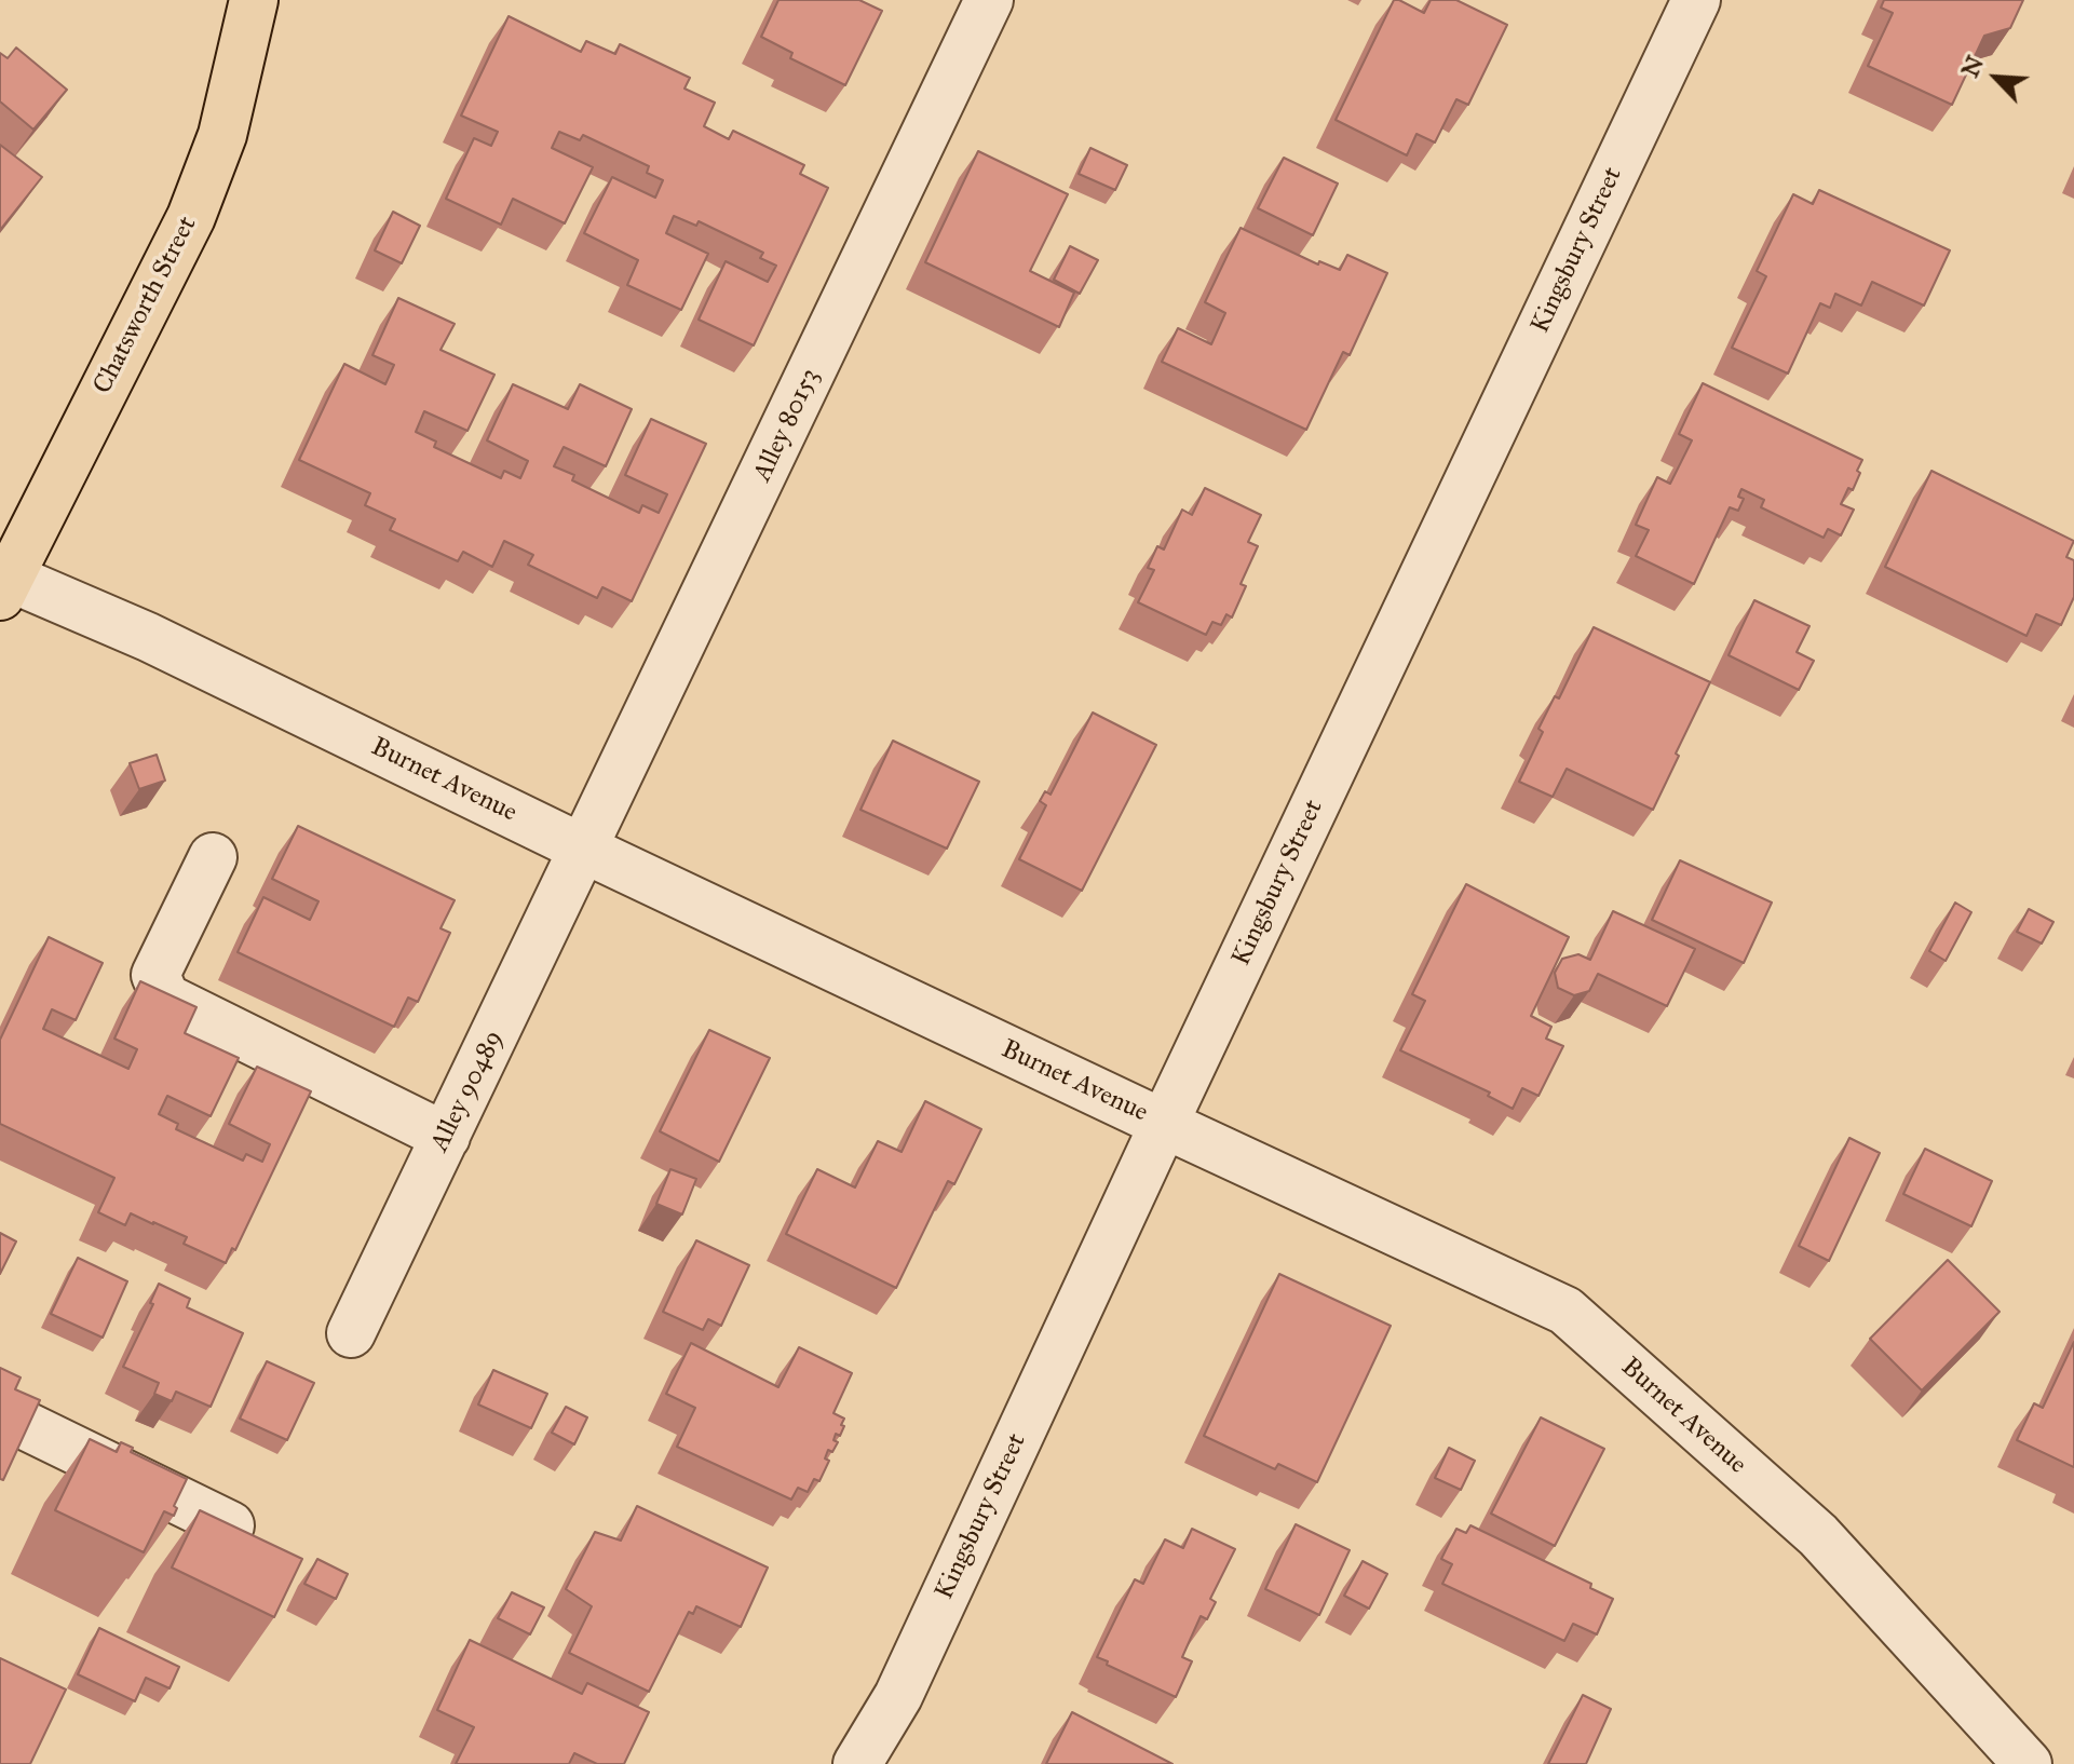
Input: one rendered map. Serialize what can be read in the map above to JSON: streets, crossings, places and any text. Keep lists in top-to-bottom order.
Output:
{
  "streets": {
    "main road": ["Chatsworth Street"],
    "street": [
      "Kingsbury Street",
      "Alley 80153",
      "Burnet Avenue",
      "Alley 90489"
    ]
  },
  "crossings": [
    ["Kingsbury Street", "Burnet Avenue"],
    ["Chatsworth Street", "Burnet Avenue"],
    ["Alley 80153", "Burnet Avenue"],
    ["Alley 80153", "Alley 90489"],
    ["Burnet Avenue", "Alley 90489"]
  ],
  "north": "top left"
}
